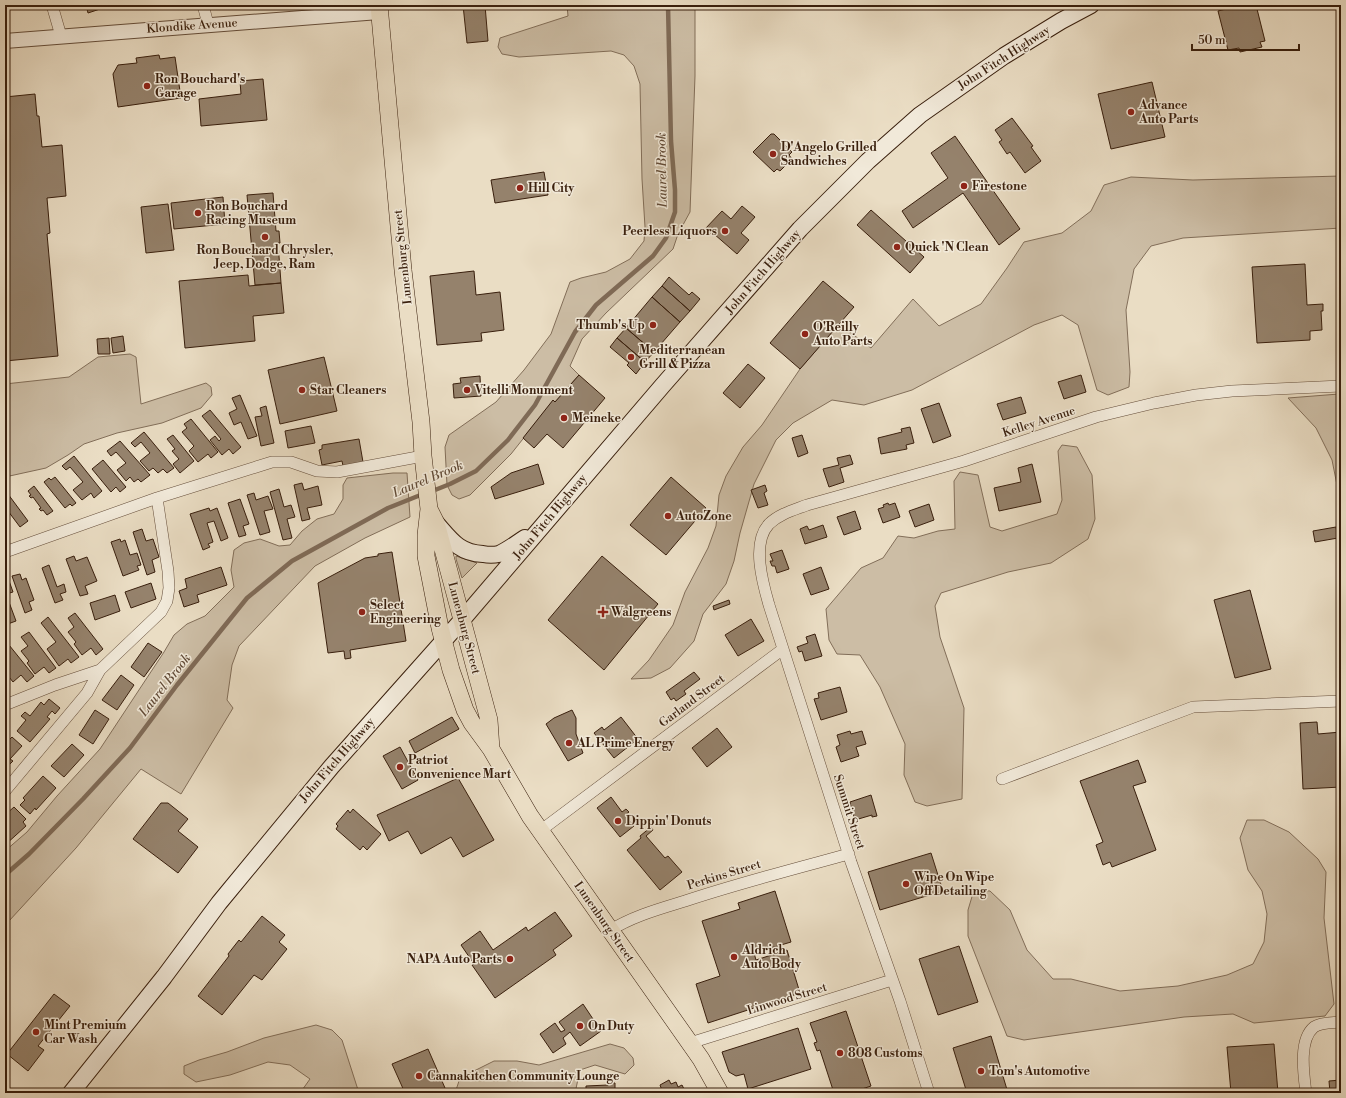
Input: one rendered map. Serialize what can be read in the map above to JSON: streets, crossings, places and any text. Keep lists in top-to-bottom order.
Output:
{
  "streets": {
    "main road": ["John Fitch Highway", "Lunenburg Street"],
    "street": [
      "Klondike Avenue",
      "Kelley Avenue",
      "Garland Street",
      "Summit Street",
      "Perkins Street",
      "Linwood Street"
    ]
  },
  "crossings": [
    ["Klondike Avenue", "Lunenburg Street"],
    ["John Fitch Highway", "Lunenburg Street"],
    ["Lunenburg Street", "Garland Street"],
    ["Lunenburg Street", "Perkins Street"],
    ["Lunenburg Street", "Linwood Street"],
    ["Kelley Avenue", "Summit Street"],
    ["Garland Street", "Summit Street"],
    ["Summit Street", "Perkins Street"],
    ["Summit Street", "Linwood Street"]
  ],
  "water": ["Laurel Brook"],
  "places": {
    "other": [
      "Ron Bouchard's Garage",
      "Advance Auto Parts",
      "D'Angelo Grilled Sandwiches",
      "Firestone",
      "Hill City",
      "Ron Bouchard Racing Museum",
      "Peerless Liquors",
      "Ron Bouchard Chrysler, Jeep, Dodge, Ram",
      "Quick 'N Clean",
      "Thumb's Up",
      "O'Reilly Auto Parts",
      "Mediterranean Grill & Pizza",
      "Star Cleaners",
      "Vitelli Monument",
      "Meineke",
      "AutoZone",
      "Select Engineering",
      "AL Prime Energy",
      "Patriot Convenience Mart",
      "Dippin' Donuts",
      "Wipe On Wipe Off Detailing",
      "Aldrich Auto Body",
      "NAPA Auto Parts",
      "On Duty",
      "Mint Premium Car Wash",
      "808 Customs",
      "Tom's Automotive",
      "Cannakitchen Community Lounge"
    ],
    "health": ["Walgreens"]
  },
  "scale_bar": "50 m"
}
